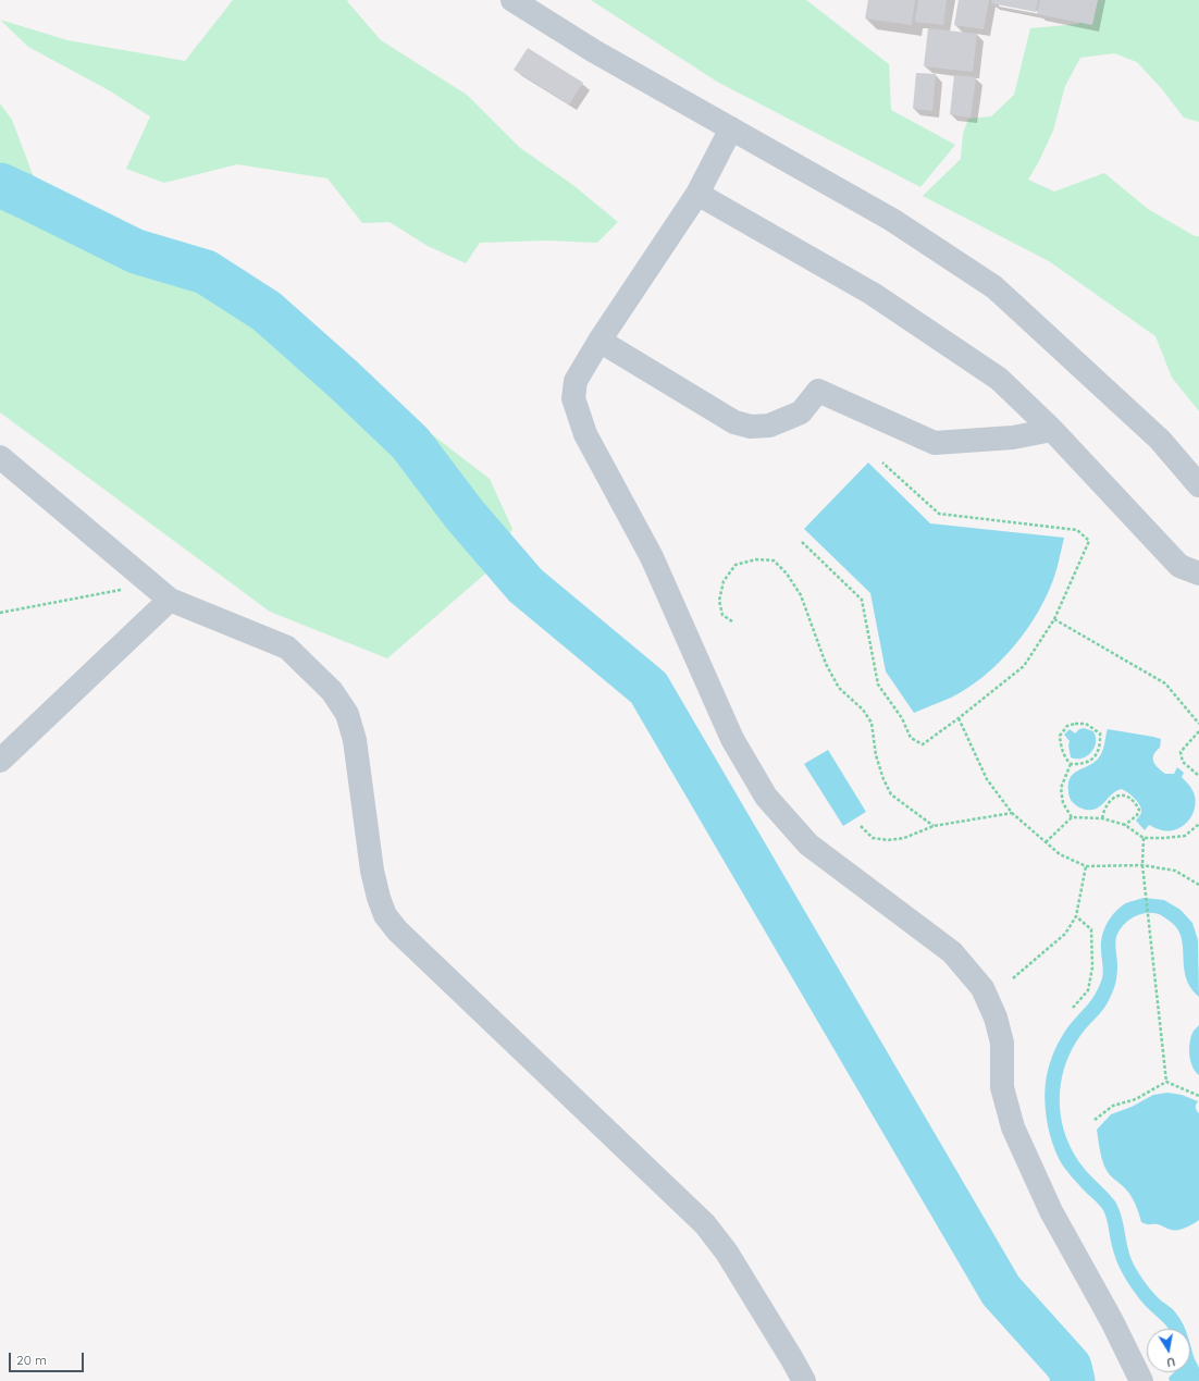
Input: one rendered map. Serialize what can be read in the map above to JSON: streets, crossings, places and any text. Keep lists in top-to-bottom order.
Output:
{
  "scale_bar": "20 m",
  "north": "bottom"
}
